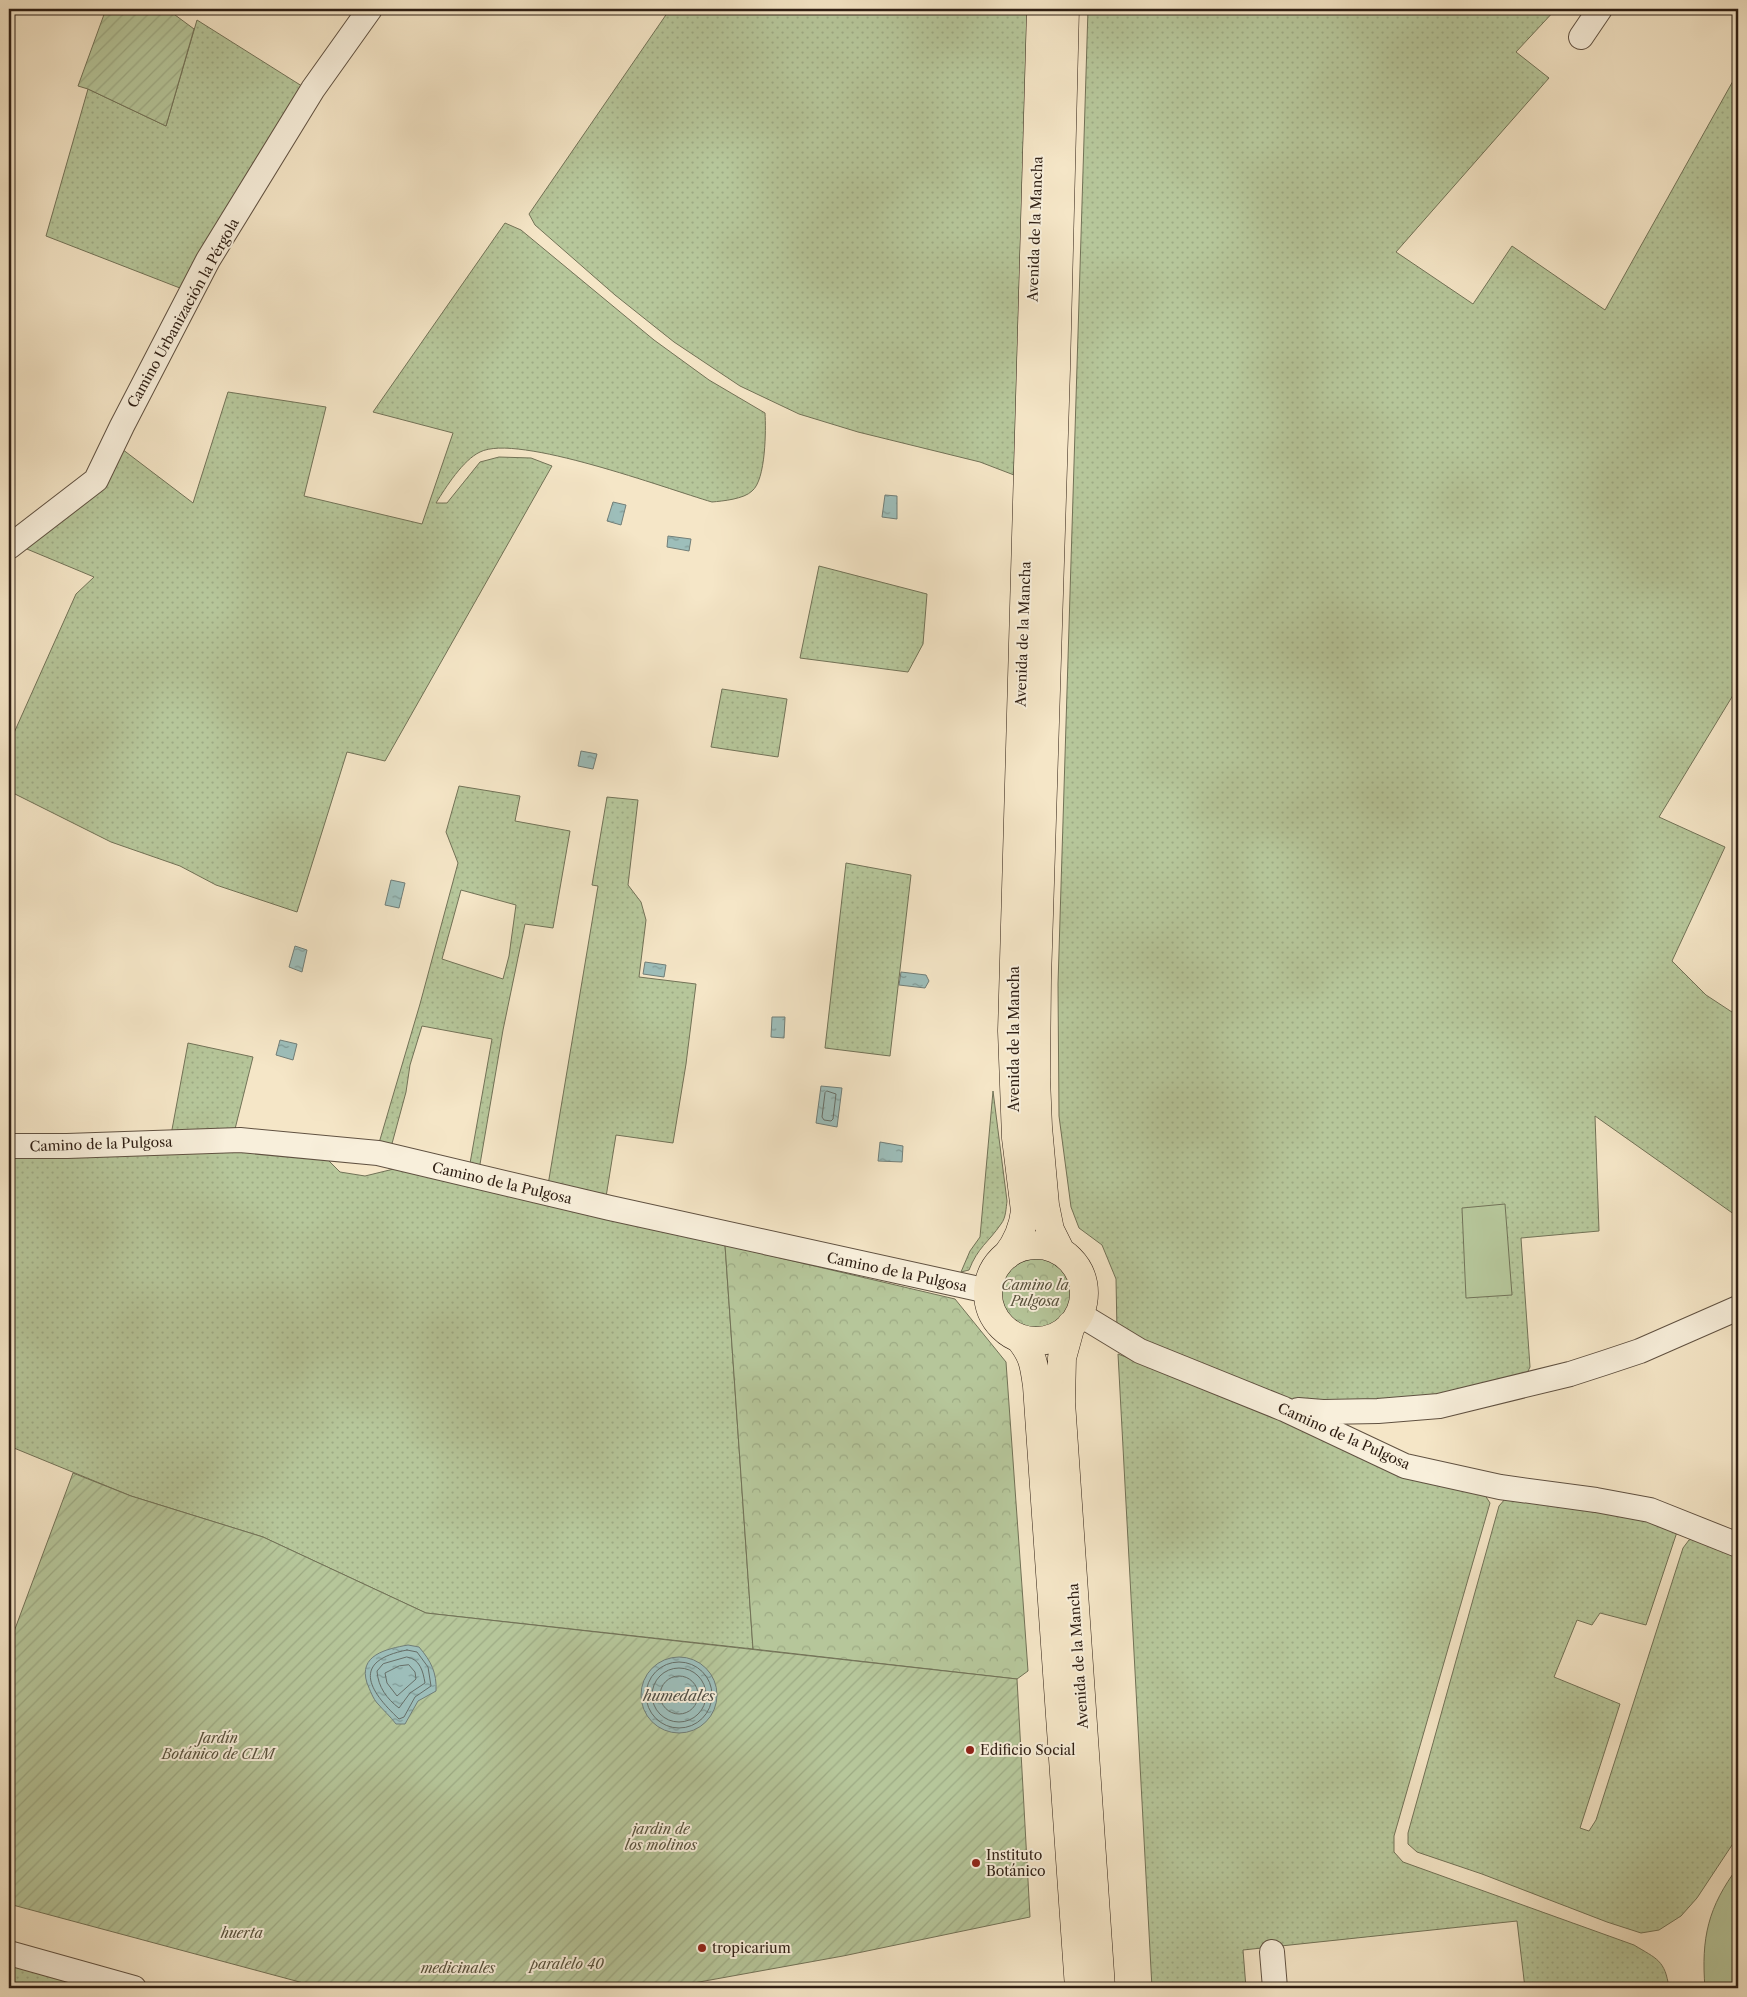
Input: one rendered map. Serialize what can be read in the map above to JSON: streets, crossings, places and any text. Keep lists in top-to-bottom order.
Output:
{
  "streets": {
    "main road": ["Avenida de la Mancha"],
    "street": ["Camino Urbanización la Pérgola", "Camino de la Pulgosa"]
  },
  "crossings": [
    ["Avenida de la Mancha", "Camino de la Pulgosa"]
  ],
  "water": ["humedales"],
  "parks": [
    "Camino la Pulgosa",
    "Jardín Botánico de CLM",
    "jardin de los molinos",
    "huerta",
    "paralelo 40",
    "medicinales"
  ],
  "places": ["Edificio Social", "Instituto Botánico", "tropicarium"]
}
